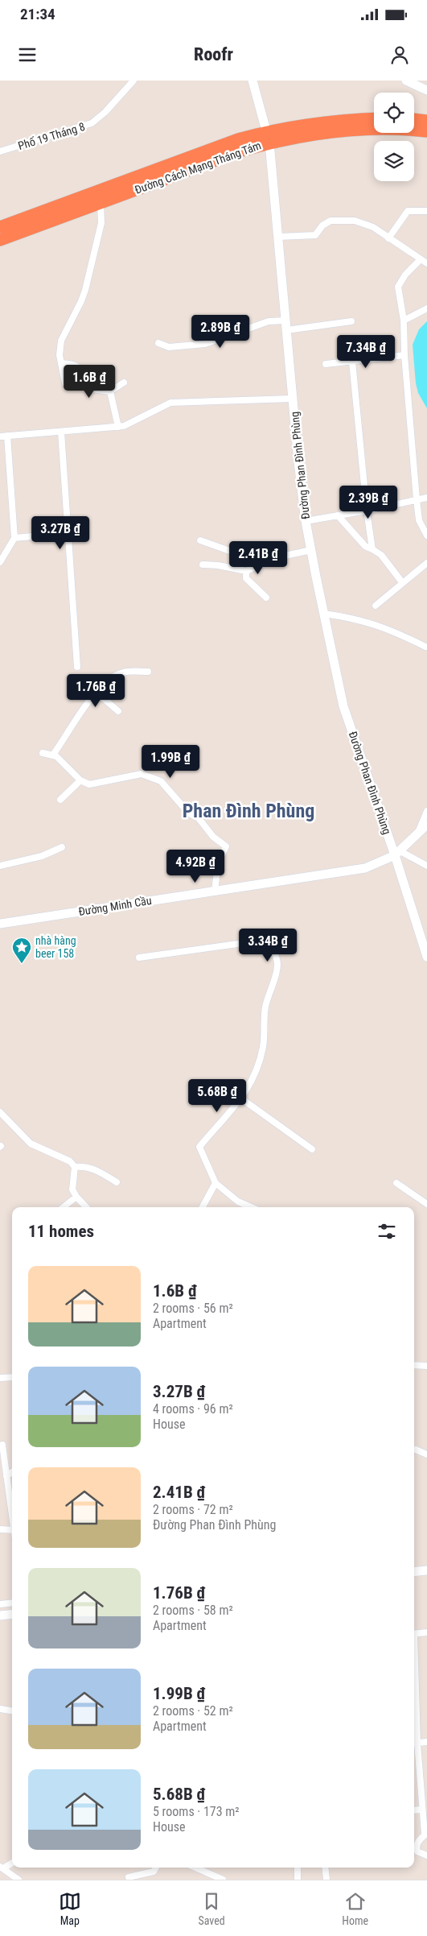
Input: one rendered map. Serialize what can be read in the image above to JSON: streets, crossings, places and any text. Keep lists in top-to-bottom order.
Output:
{
  "streets": {
    "highway": ["Đường Cách Mạng Tháng Tám"],
    "street": ["Phố 19 Tháng 8", "Đường Phan Đình Phùng", "Đường Minh Cầu"]
  },
  "crossings": [
    ["Đường Cách Mạng Tháng Tám", "Đường Phan Đình Phùng"],
    ["Đường Phan Đình Phùng", "Đường Minh Cầu"]
  ],
  "districts": ["Phan Đình Phùng"],
  "places": {
    "place": ["nhà hàng beer 158"]
  },
  "page": {
    "status": "21:34",
    "header": "Roofr",
    "price": [
      "2.89B ₫",
      "7.34B ₫",
      "1.6B ₫",
      "2.39B ₫",
      "3.27B ₫",
      "2.41B ₫",
      "1.76B ₫",
      "1.99B ₫",
      "4.92B ₫",
      "3.34B ₫",
      "5.68B ₫"
    ],
    "heading": "11 homes",
    "list": [
      {
        "name": "1.6B ₫",
        "note": "2 rooms · 56 m² · Apartment"
      },
      {
        "name": "3.27B ₫",
        "note": "4 rooms · 96 m² · House"
      },
      {
        "name": "2.41B ₫",
        "note": "2 rooms · 72 m² · Đường Phan Đình Phùng"
      },
      {
        "name": "1.76B ₫",
        "note": "2 rooms · 58 m² · Apartment"
      },
      {
        "name": "1.99B ₫",
        "note": "2 rooms · 52 m² · Apartment"
      },
      {
        "name": "5.68B ₫",
        "note": "5 rooms · 173 m² · House"
      }
    ],
    "tabs": ["Map", "Saved", "Home"]
  }
}
